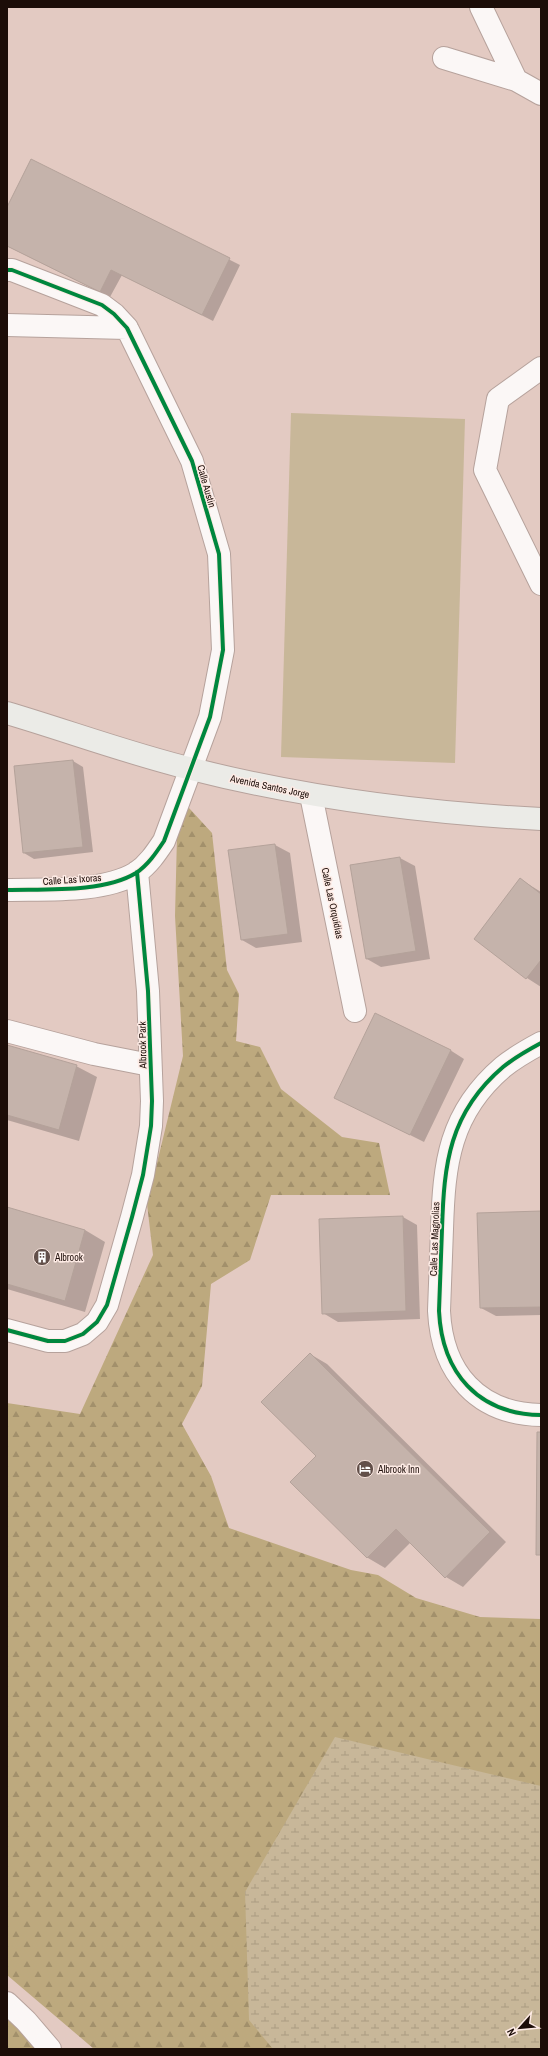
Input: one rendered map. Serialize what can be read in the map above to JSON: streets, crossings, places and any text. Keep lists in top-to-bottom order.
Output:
{
  "streets": {
    "main road": ["Avenida Santos Jorge"],
    "street": [
      "Calle Austin",
      "Calle Las Ixoras",
      "Calle Las Orquídias",
      "Albrook Park",
      "Calle Las Magnolias"
    ]
  },
  "crossings": [
    ["Calle Austin", "Avenida Santos Jorge"],
    ["Calle Austin", "Calle Las Ixoras"],
    ["Avenida Santos Jorge", "Calle Las Ixoras"],
    ["Avenida Santos Jorge", "Calle Las Orquídias"],
    ["Calle Las Ixoras", "Albrook Park"]
  ],
  "places": {
    "building": ["Albrook"],
    "hotel": ["Albrook Inn"]
  },
  "north": "bottom left"
}
